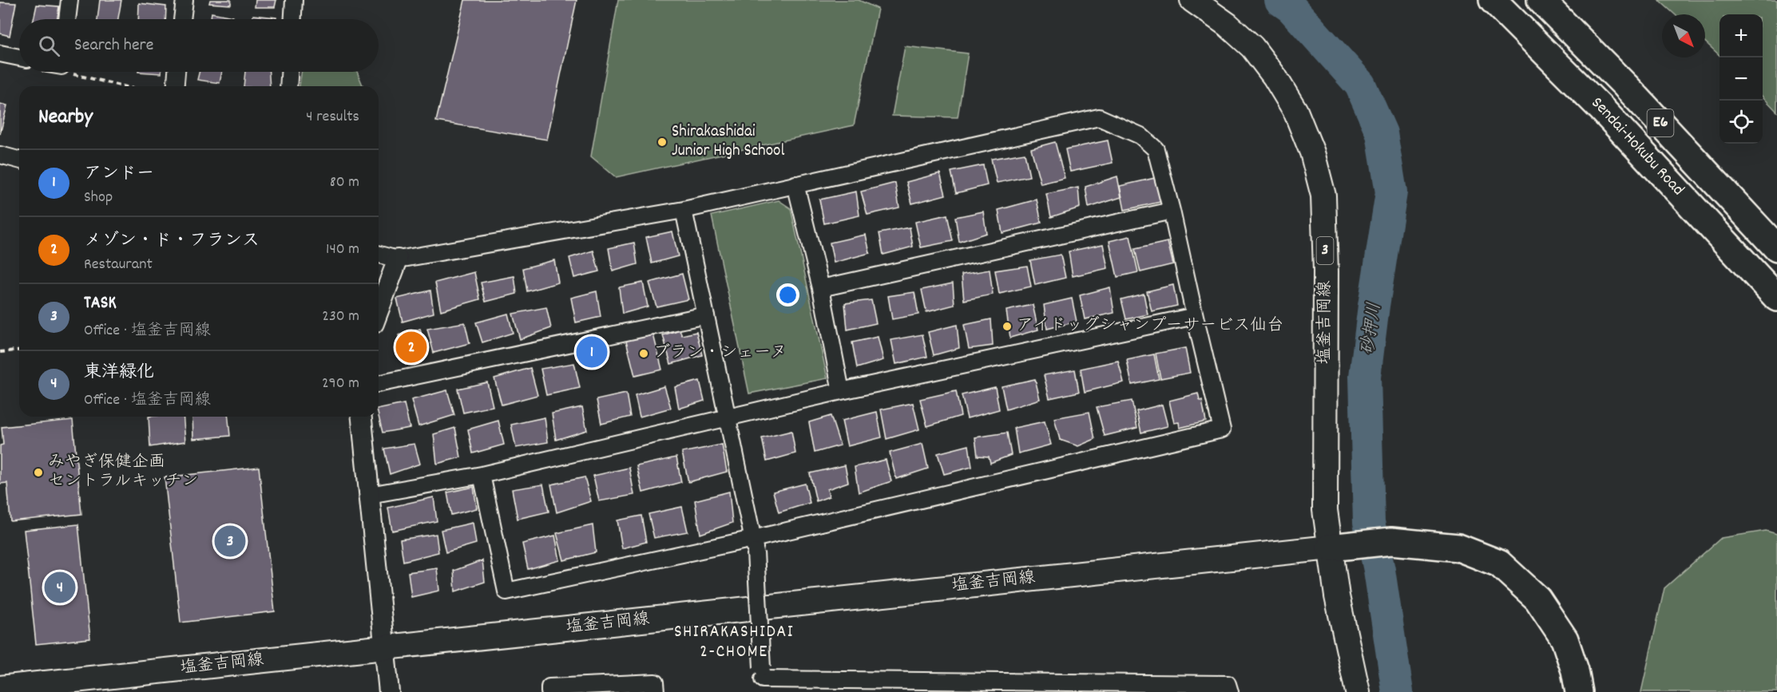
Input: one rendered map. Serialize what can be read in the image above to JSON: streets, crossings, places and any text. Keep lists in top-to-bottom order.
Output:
{
  "streets": {
    "highway": ["E6", "Sendai-Hokubu Road"],
    "main road": ["3", "塩釜吉岡線"]
  },
  "districts": ["SHIRAKASHIDAI 2-CHOME"],
  "water": ["砂押川"],
  "places": [
    "Shirakashidai Junior High School",
    "アイドッグシャンプーサービス仙台",
    "ブラン・シェーヌ",
    "みやぎ保健企画 セントラルキッチン"
  ],
  "north": "bottom right",
  "page": {
    "map_buttons": ["+", "−"],
    "search": "Search here",
    "heading": ["Nearby", "4 results"],
    "list": [
      {
        "mark": "1",
        "name": "アンドー",
        "note": "Shop",
        "value": "80 m"
      },
      {
        "mark": "2",
        "name": "メゾン・ド・フランス",
        "note": "Restaurant",
        "value": "140 m"
      },
      {
        "mark": "3",
        "name": "TASK",
        "note": "Office · 塩釜吉岡線",
        "value": "230 m"
      },
      {
        "mark": "4",
        "name": "東洋緑化",
        "note": "Office · 塩釜吉岡線",
        "value": "290 m"
      }
    ],
    "pins": [
      "2",
      "1",
      "3",
      "4"
    ]
  }
}
